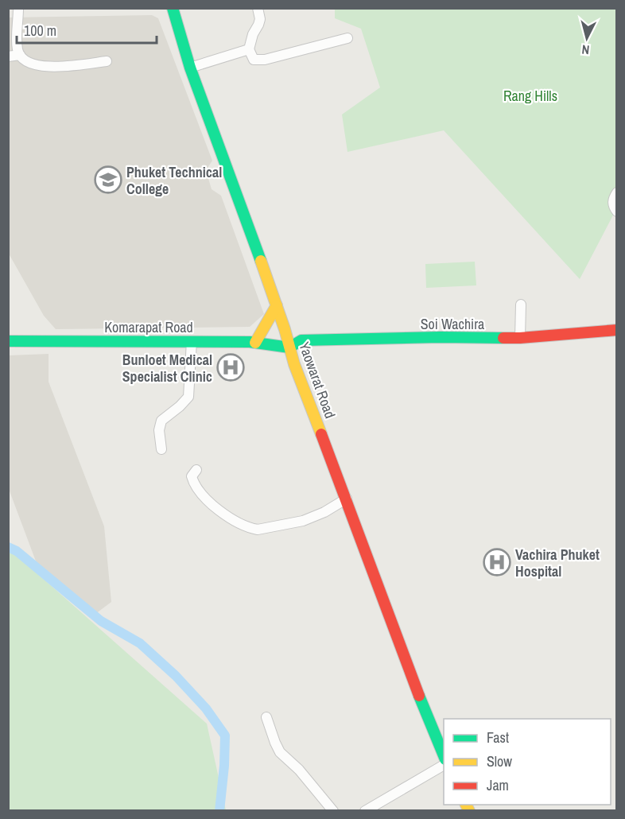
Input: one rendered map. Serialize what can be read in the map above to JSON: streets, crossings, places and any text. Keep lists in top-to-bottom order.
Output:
{
  "streets": {
    "main road": ["Soi Wachira", "Komarapat Road", "Yaowarat Road"]
  },
  "crossings": [
    ["Soi Wachira", "Komarapat Road"],
    ["Soi Wachira", "Yaowarat Road"],
    ["Komarapat Road", "Yaowarat Road"]
  ],
  "parks": ["Rang Hills"],
  "places": {
    "school or university": ["Phuket Technical College"],
    "hospital": ["Bunloet Medical Specialist Clinic", "Vachira Phuket Hospital"]
  },
  "legend": ["Fast", "Slow", "Jam"],
  "scale_bar": "100 m",
  "north": "bottom"
}
